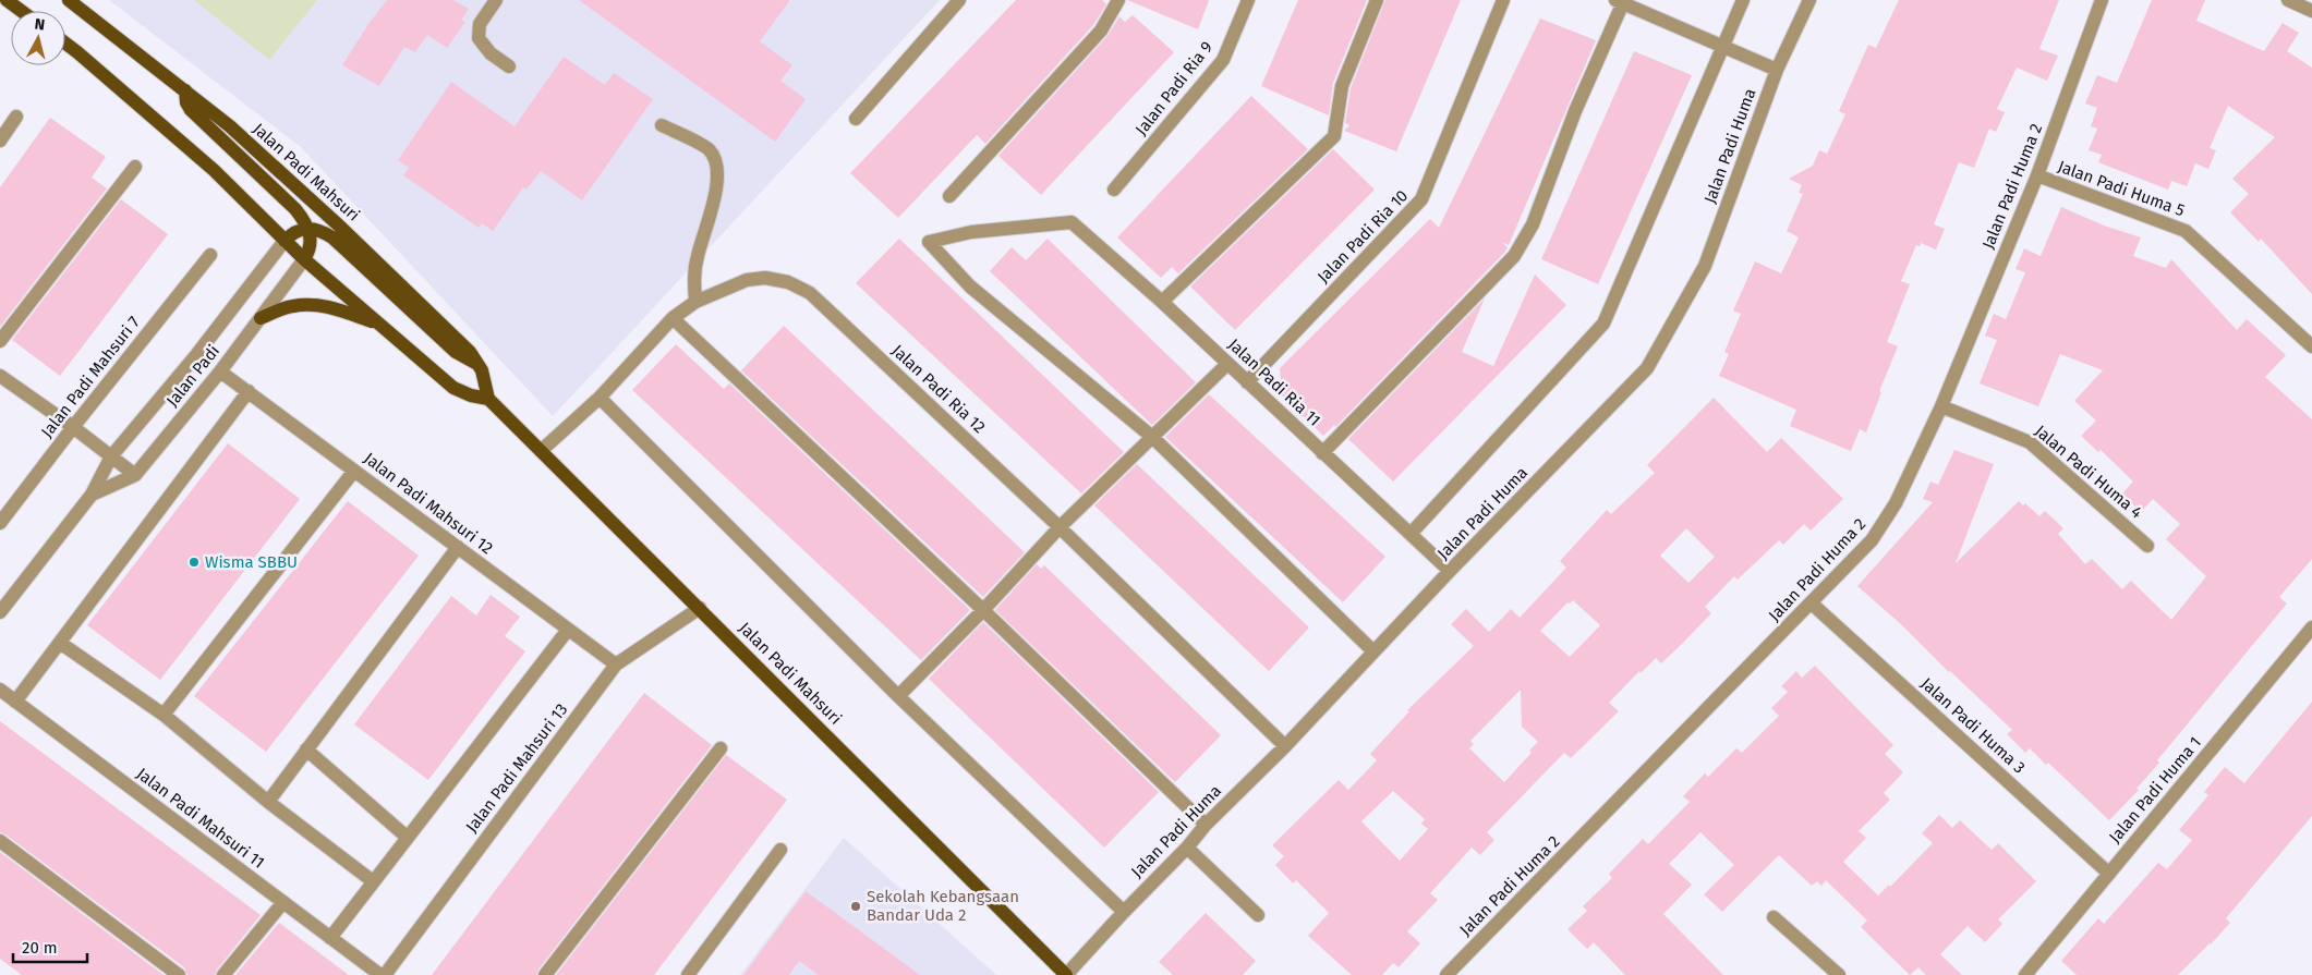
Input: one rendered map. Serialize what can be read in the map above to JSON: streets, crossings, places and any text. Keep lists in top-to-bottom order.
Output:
{
  "streets": {
    "main road": ["Jalan Padi Mahsuri"],
    "street": [
      "Jalan Padi Ria 9",
      "Jalan Padi Huma",
      "Jalan Padi Huma 2",
      "Jalan Padi Huma 5",
      "Jalan Padi Ria 10",
      "Jalan Padi",
      "Jalan Padi Mahsuri 7",
      "Jalan Padi Ria 11",
      "Jalan Padi Ria 12",
      "Jalan Padi Huma 4",
      "Jalan Padi Mahsuri 12",
      "Jalan Padi Huma 3",
      "Jalan Padi Mahsuri 13",
      "Jalan Padi Huma 1",
      "Jalan Padi Mahsuri 11"
    ]
  },
  "crossings": [
    ["Jalan Padi Huma", "Jalan Padi Mahsuri"],
    ["Jalan Padi Huma", "Jalan Padi Ria 11"],
    ["Jalan Padi Huma", "Jalan Padi Ria 12"],
    ["Jalan Padi Mahsuri", "Jalan Padi"],
    ["Jalan Padi Mahsuri", "Jalan Padi Ria 12"],
    ["Jalan Padi Mahsuri", "Jalan Padi Mahsuri 13"],
    ["Jalan Padi Huma 2", "Jalan Padi Huma 5"],
    ["Jalan Padi Huma 2", "Jalan Padi Huma 4"],
    ["Jalan Padi Huma 2", "Jalan Padi Huma 3"],
    ["Jalan Padi Ria 10", "Jalan Padi Ria 11"],
    ["Jalan Padi", "Jalan Padi Mahsuri 12"],
    ["Jalan Padi Mahsuri 12", "Jalan Padi Mahsuri 13"],
    ["Jalan Padi Huma 3", "Jalan Padi Huma 1"]
  ],
  "places": ["Wisma SBBU", "Sekolah Kebangsaan Bandar Uda 2"],
  "scale_bar": "20 m",
  "north": "top"
}
